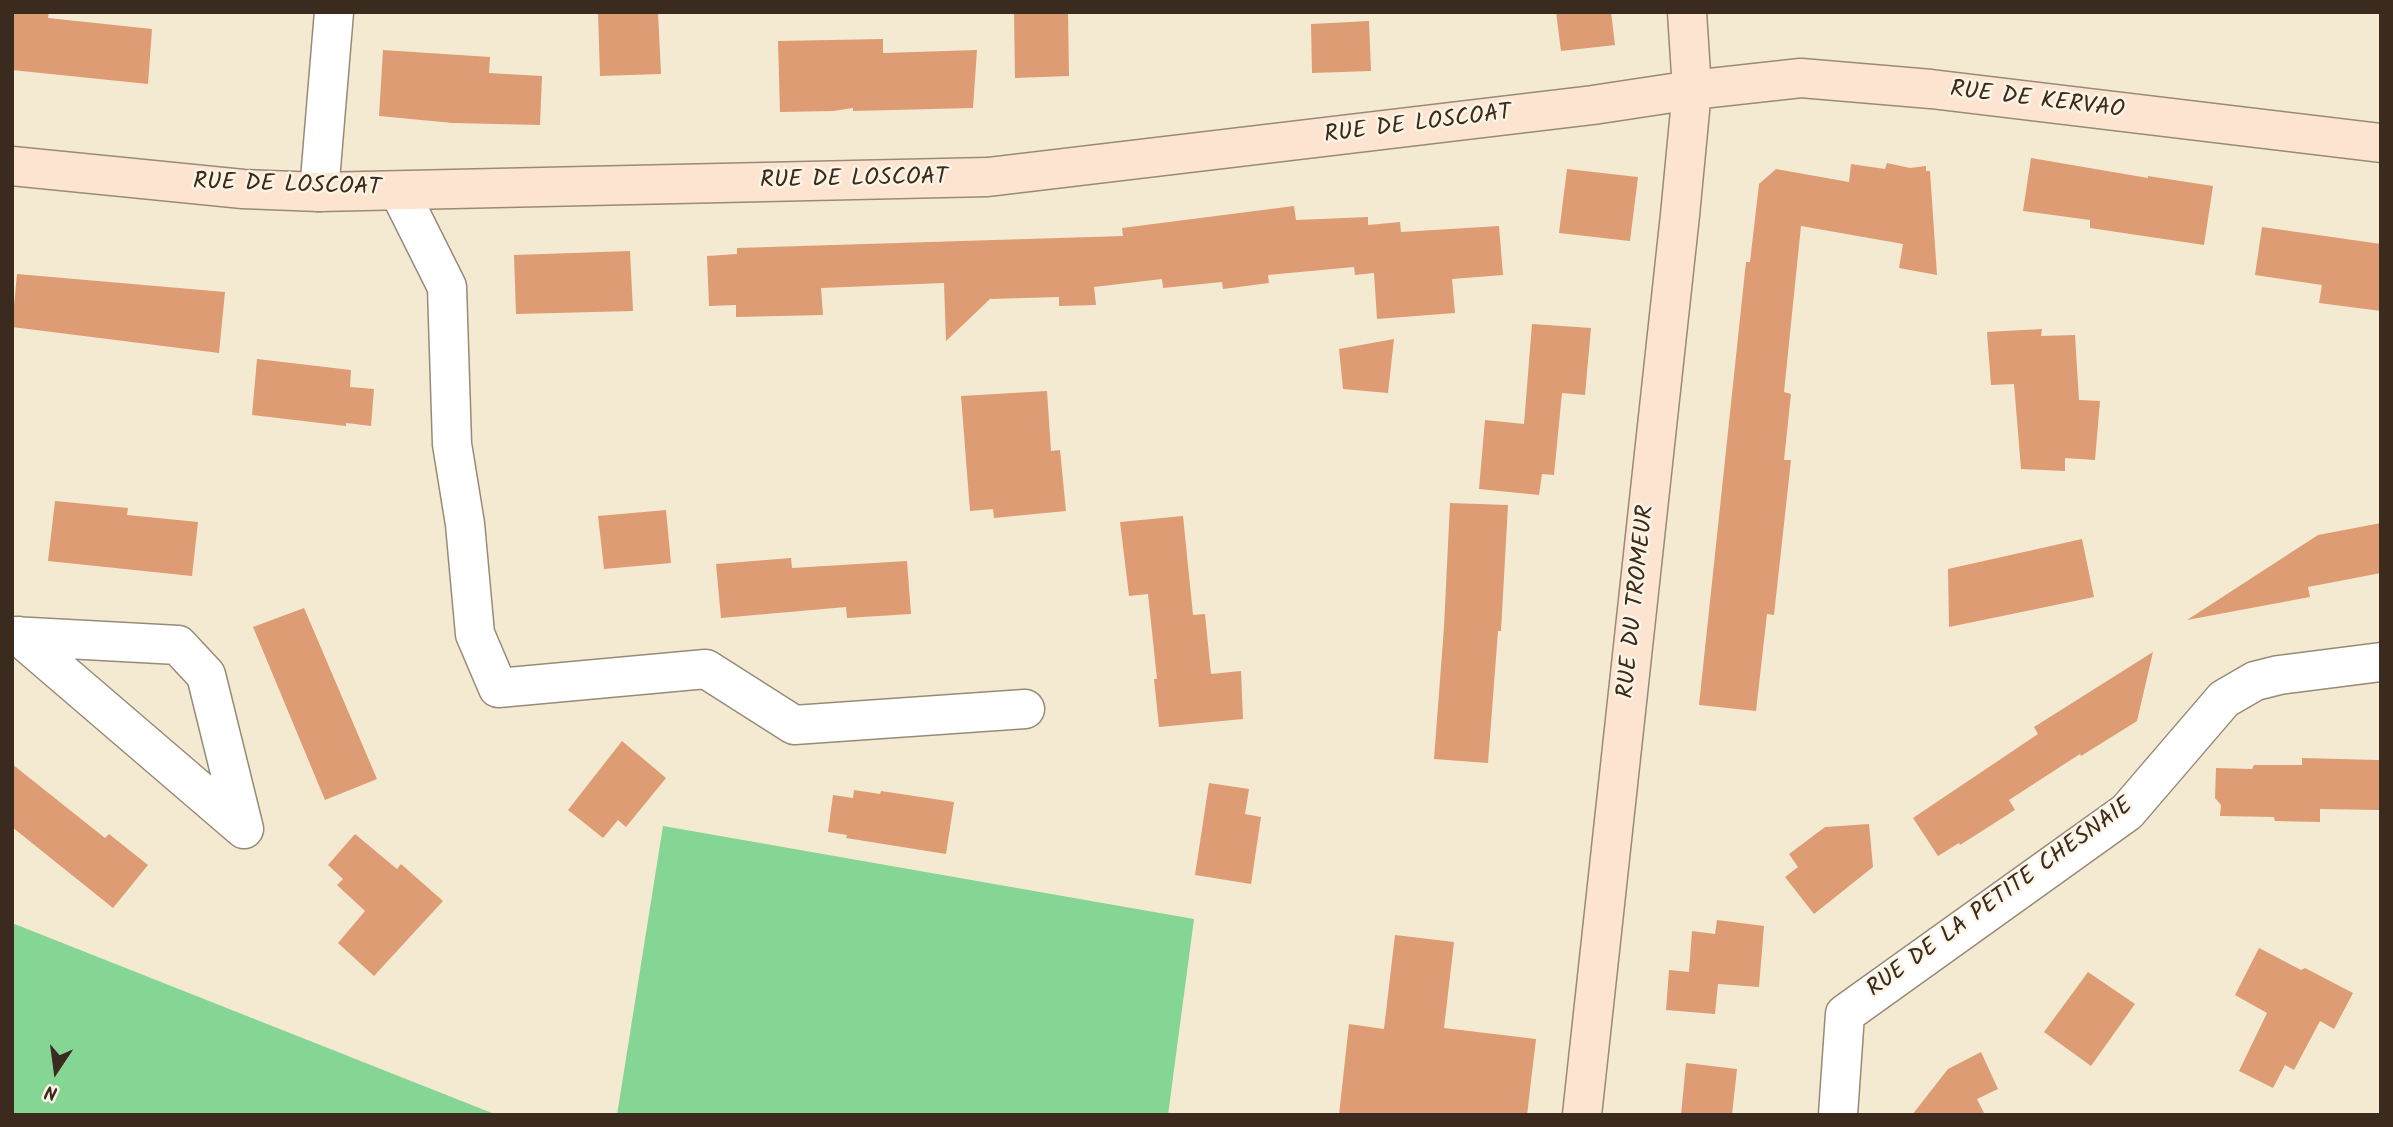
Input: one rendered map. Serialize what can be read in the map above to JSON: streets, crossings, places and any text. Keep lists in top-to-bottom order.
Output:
{
  "streets": {
    "main road": ["RUE DE KERVAO", "RUE DE LOSCOAT", "RUE DU TROMEUR"],
    "street": ["RUE DE LA PETITE CHESNAIE"]
  },
  "crossings": [
    ["RUE DE KERVAO", "RUE DE LOSCOAT"],
    ["RUE DE KERVAO", "RUE DU TROMEUR"],
    ["RUE DE LOSCOAT", "RUE DU TROMEUR"]
  ],
  "north": "bottom"
}
